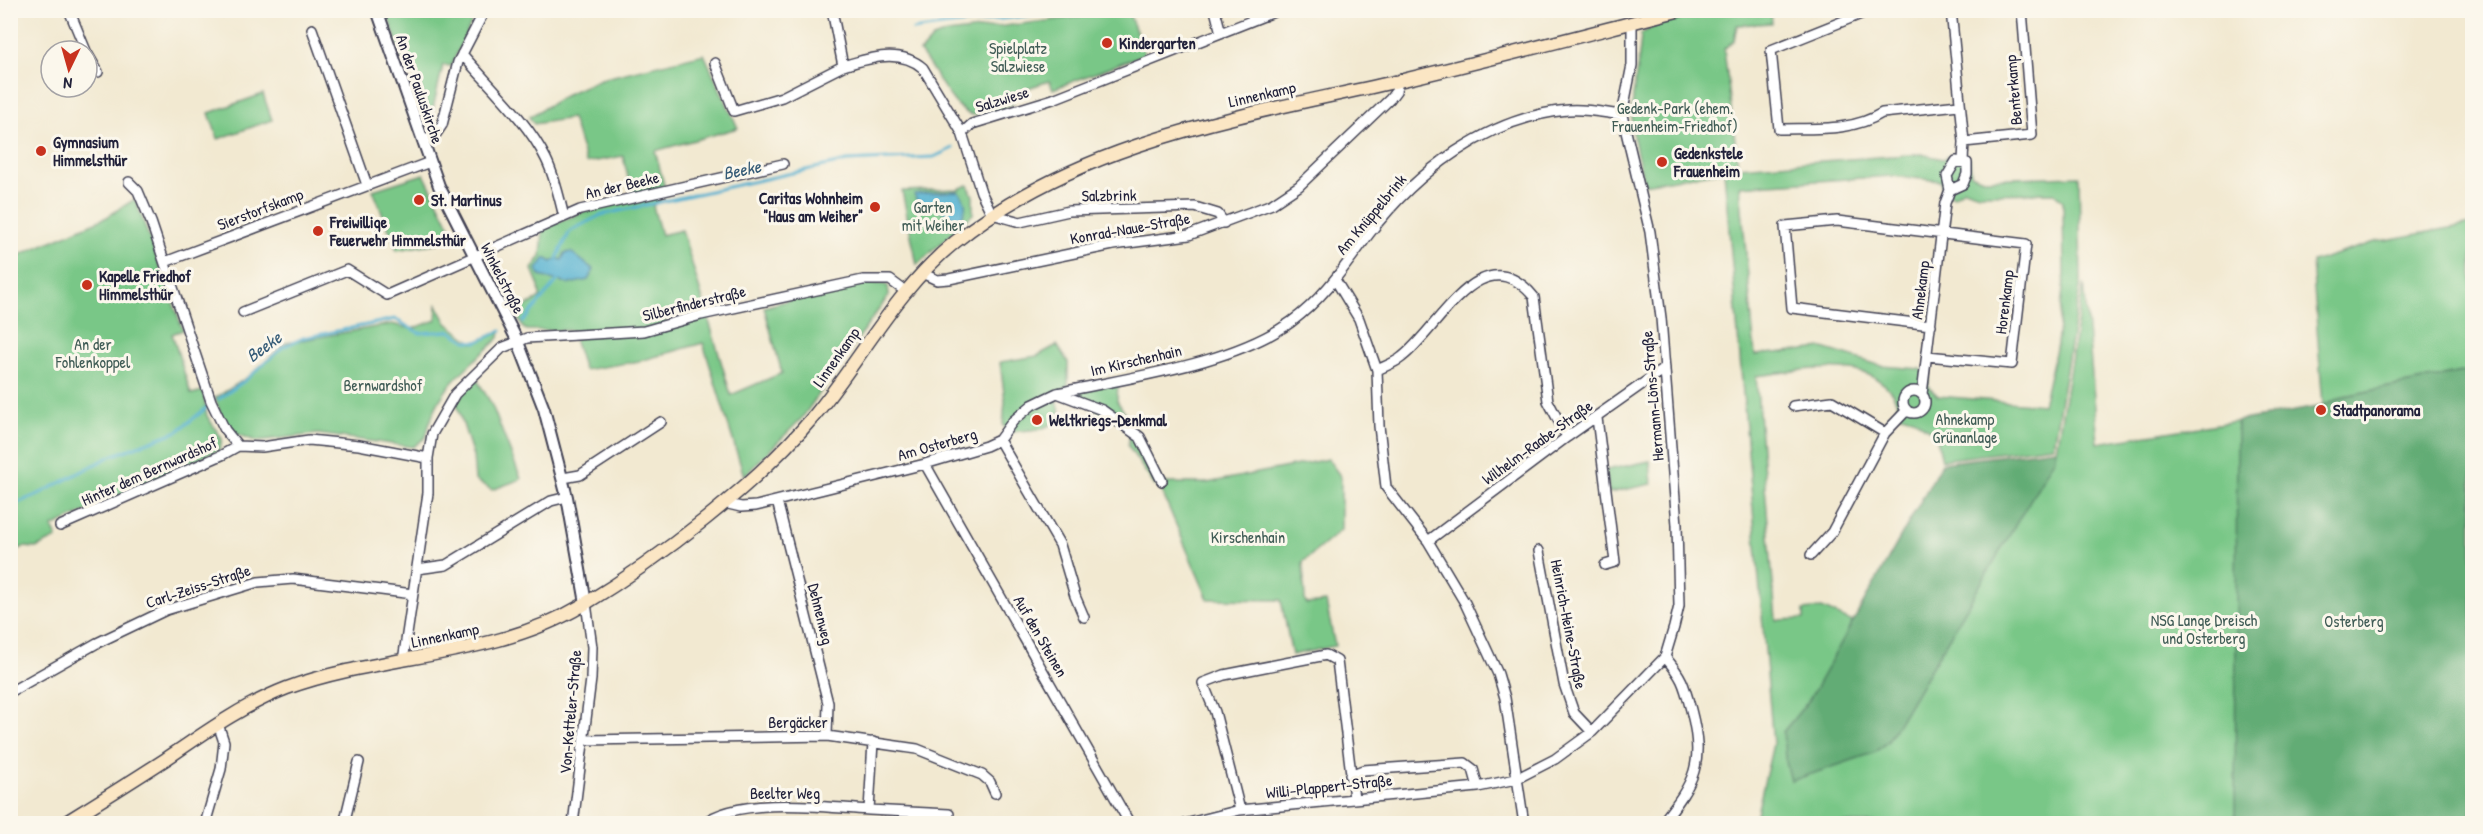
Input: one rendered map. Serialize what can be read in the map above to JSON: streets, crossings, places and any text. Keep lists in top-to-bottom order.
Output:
{
  "streets": {
    "main road": ["Linnenkamp"],
    "street": [
      "An der Pauluskirche",
      "Benterkamp",
      "Salzwiese",
      "An der Beeke",
      "Salzbrink",
      "Sierstorfskamp",
      "Am Knüppelbrink",
      "Konrad-Naue-Straße",
      "Winkelstraße",
      "Ahnekamp",
      "Horenkamp",
      "Silberfinderstraße",
      "Im Kirschenhain",
      "Hermann-Löns-Straße",
      "Wilhelm-Raabe-Straße",
      "Am Osterberg",
      "Hinter dem Bernwardshof",
      "Carl-Zeiss-Straße",
      "Dehnenweg",
      "Heinrich-Heine-Straße",
      "Auf den Steinen",
      "Von-Ketteler-Straße",
      "Bergäcker",
      "Willi-Plappert-Straße",
      "Beelter Weg"
    ]
  },
  "crossings": [
    ["An der Pauluskirche", "Sierstorfskamp"],
    ["An der Pauluskirche", "Winkelstraße"],
    ["Benterkamp", "Ahnekamp"],
    ["Linnenkamp", "Salzbrink"],
    ["Linnenkamp", "Konrad-Naue-Straße"],
    ["Linnenkamp", "Silberfinderstraße"],
    ["Linnenkamp", "Hermann-Löns-Straße"],
    ["Linnenkamp", "Am Osterberg"],
    ["Linnenkamp", "Von-Ketteler-Straße"],
    ["An der Beeke", "Winkelstraße"],
    ["Salzbrink", "Konrad-Naue-Straße"],
    ["Am Knüppelbrink", "Im Kirschenhain"],
    ["Am Knüppelbrink", "Hermann-Löns-Straße"],
    ["Winkelstraße", "Silberfinderstraße"],
    ["Winkelstraße", "Von-Ketteler-Straße"],
    ["Ahnekamp", "Horenkamp"],
    ["Silberfinderstraße", "Hinter dem Bernwardshof"],
    ["Silberfinderstraße", "Carl-Zeiss-Straße"],
    ["Silberfinderstraße", "Von-Ketteler-Straße"],
    ["Im Kirschenhain", "Am Osterberg"],
    ["Hermann-Löns-Straße", "Wilhelm-Raabe-Straße"],
    ["Hermann-Löns-Straße", "Willi-Plappert-Straße"],
    ["Am Osterberg", "Dehnenweg"],
    ["Am Osterberg", "Auf den Steinen"],
    ["Dehnenweg", "Bergäcker"],
    ["Heinrich-Heine-Straße", "Willi-Plappert-Straße"],
    ["Von-Ketteler-Straße", "Bergäcker"]
  ],
  "water": ["Beeke"],
  "parks": [
    "Spielplatz Salzwiese",
    "Gedenk-Park (ehem. Frauenheim-Friedhof)",
    "Garten mit Weiher",
    "An der Fohlenkoppel",
    "Bernwardshof",
    "Ahnekamp Grünanlage",
    "Kirschenhain",
    "NSG Lange Dreisch und Osterberg",
    "Osterberg"
  ],
  "places": [
    "Kindergarten",
    "Gymnasium Himmelsthür",
    "Gedenkstele Frauenheim",
    "St. Martinus",
    "Caritas Wohnheim \"Haus am Weiher\"",
    "Freiwillige Feuerwehr Himmelsthür",
    "Kapelle Friedhof Himmelsthür",
    "Stadtpanorama",
    "Weltkriegs-Denkmal"
  ],
  "north": "bottom"
}
